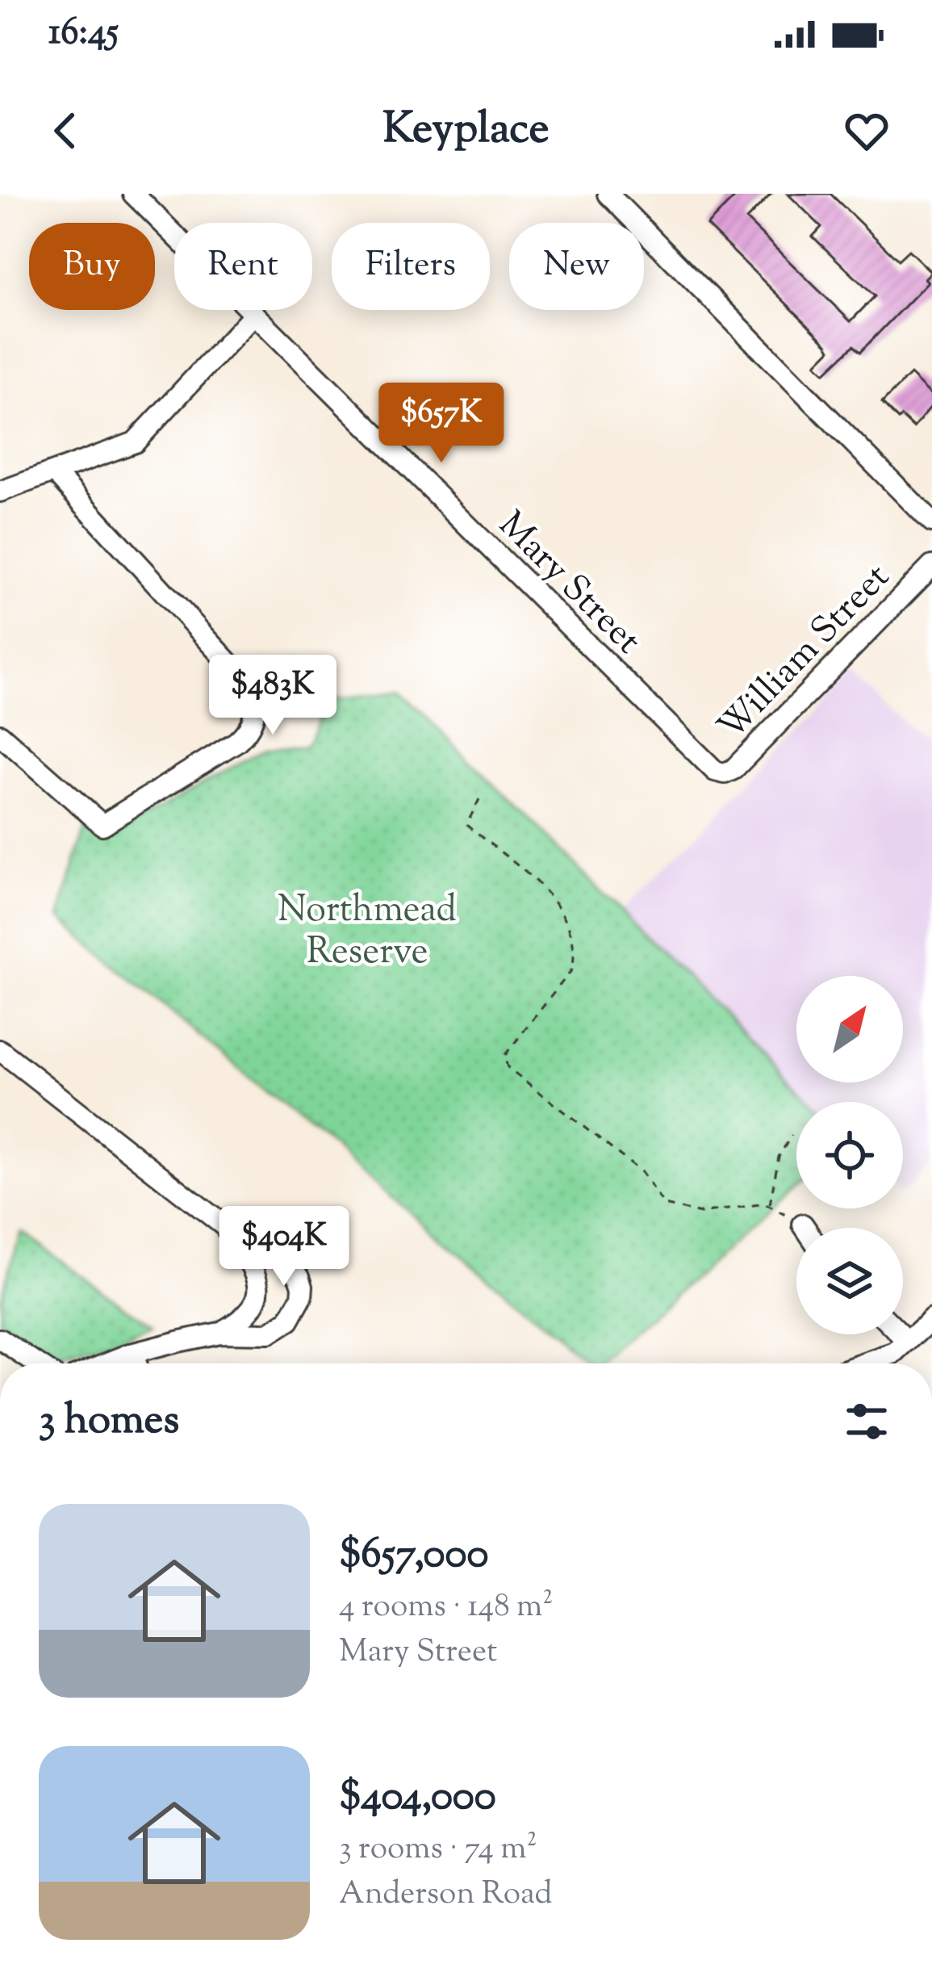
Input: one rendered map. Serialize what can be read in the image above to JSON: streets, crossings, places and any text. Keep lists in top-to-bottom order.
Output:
{
  "streets": {
    "street": ["Mary Street", "William Street"]
  },
  "crossings": [
    ["Mary Street", "William Street"]
  ],
  "parks": ["Northmead Reserve"],
  "north": "top right",
  "page": {
    "status": "16:45",
    "header": "Keyplace",
    "chip": [
      "Buy",
      "Rent",
      "Filters",
      "New"
    ],
    "price": ["$657K", "$483K", "$404K"],
    "heading": "3 homes",
    "list": [
      {
        "name": "$657,000",
        "note": "4 rooms · 148 m² · Mary Street"
      },
      {
        "name": "$404,000",
        "note": "3 rooms · 74 m² · Anderson Road"
      }
    ]
  }
}
